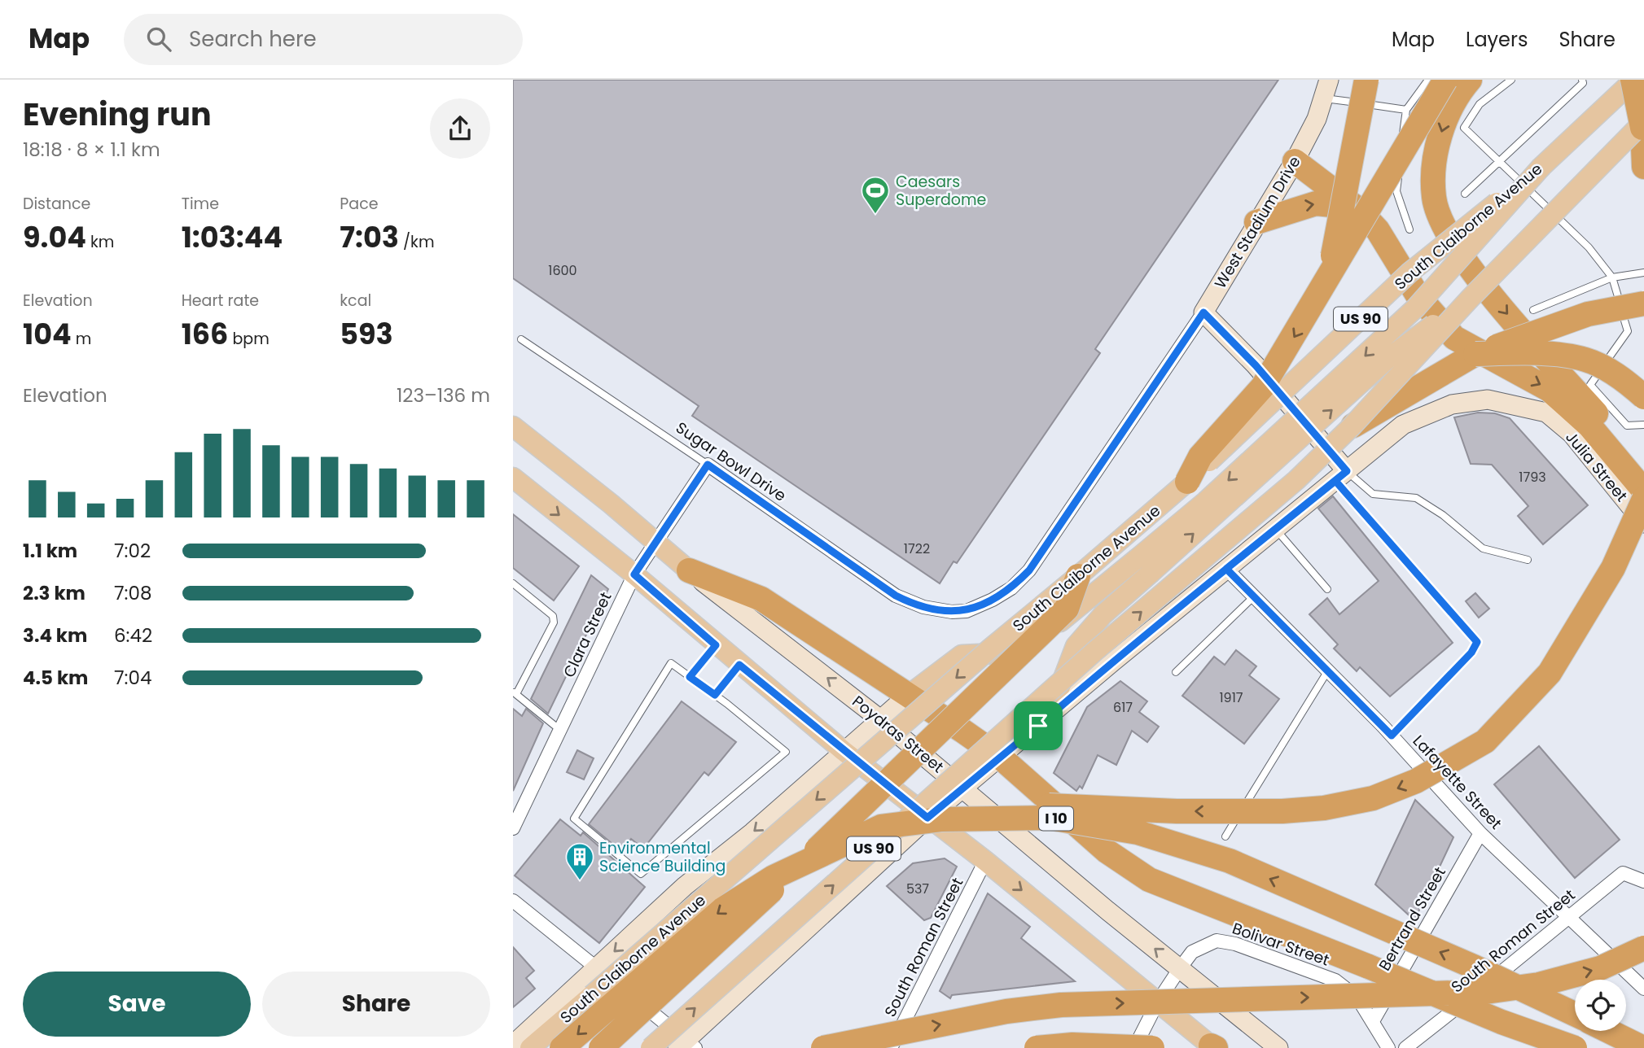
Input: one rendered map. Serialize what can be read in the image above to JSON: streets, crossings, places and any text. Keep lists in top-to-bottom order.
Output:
{
  "streets": {
    "highway": ["I 10"],
    "main road": ["South Claiborne Avenue", "US 90", "Poydras Street"],
    "street": [
      "West Stadium Drive",
      "Sugar Bowl Drive",
      "Julia Street",
      "Clara Street",
      "Lafayette Street",
      "Bertrand Street",
      "South Roman Street",
      "Bolivar Street"
    ]
  },
  "crossings": [
    ["West Stadium Drive", "Sugar Bowl Drive"],
    ["South Claiborne Avenue", "Poydras Street"],
    ["Sugar Bowl Drive", "Clara Street"],
    ["Clara Street", "Poydras Street"],
    ["Poydras Street", "Bolivar Street"],
    ["Lafayette Street", "Bertrand Street"],
    ["Lafayette Street", "South Roman Street"],
    ["Bertrand Street", "Bolivar Street"]
  ],
  "places": {
    "sports": ["Caesars Superdome"],
    "building": ["Environmental Science Building"]
  },
  "house_numbers": [
    "1600",
    "1793",
    "1722",
    "1917",
    "617",
    "537"
  ],
  "page": {
    "header": "Map",
    "search": "Search here",
    "nav": ["Map", "Layers", "Share"],
    "heading": ["Evening run", "18:18 · 8 × 1.1 km"],
    "stats": [
      ["Distance", "9.04 km"],
      ["Time", "1:03:44"],
      ["Pace", "7:03 /km"],
      ["Elevation", "104 m"],
      ["Heart rate", "166 bpm"],
      ["kcal", "593"]
    ],
    "chart": ["Elevation", "123–136 m"],
    "list": [
      {
        "name": "1.1 km",
        "note": "7:02"
      },
      {
        "name": "2.3 km",
        "note": "7:08"
      },
      {
        "name": "3.4 km",
        "note": "6:42"
      },
      {
        "name": "4.5 km",
        "note": "7:04"
      }
    ],
    "buttons": ["Save", "Share"]
  }
}
